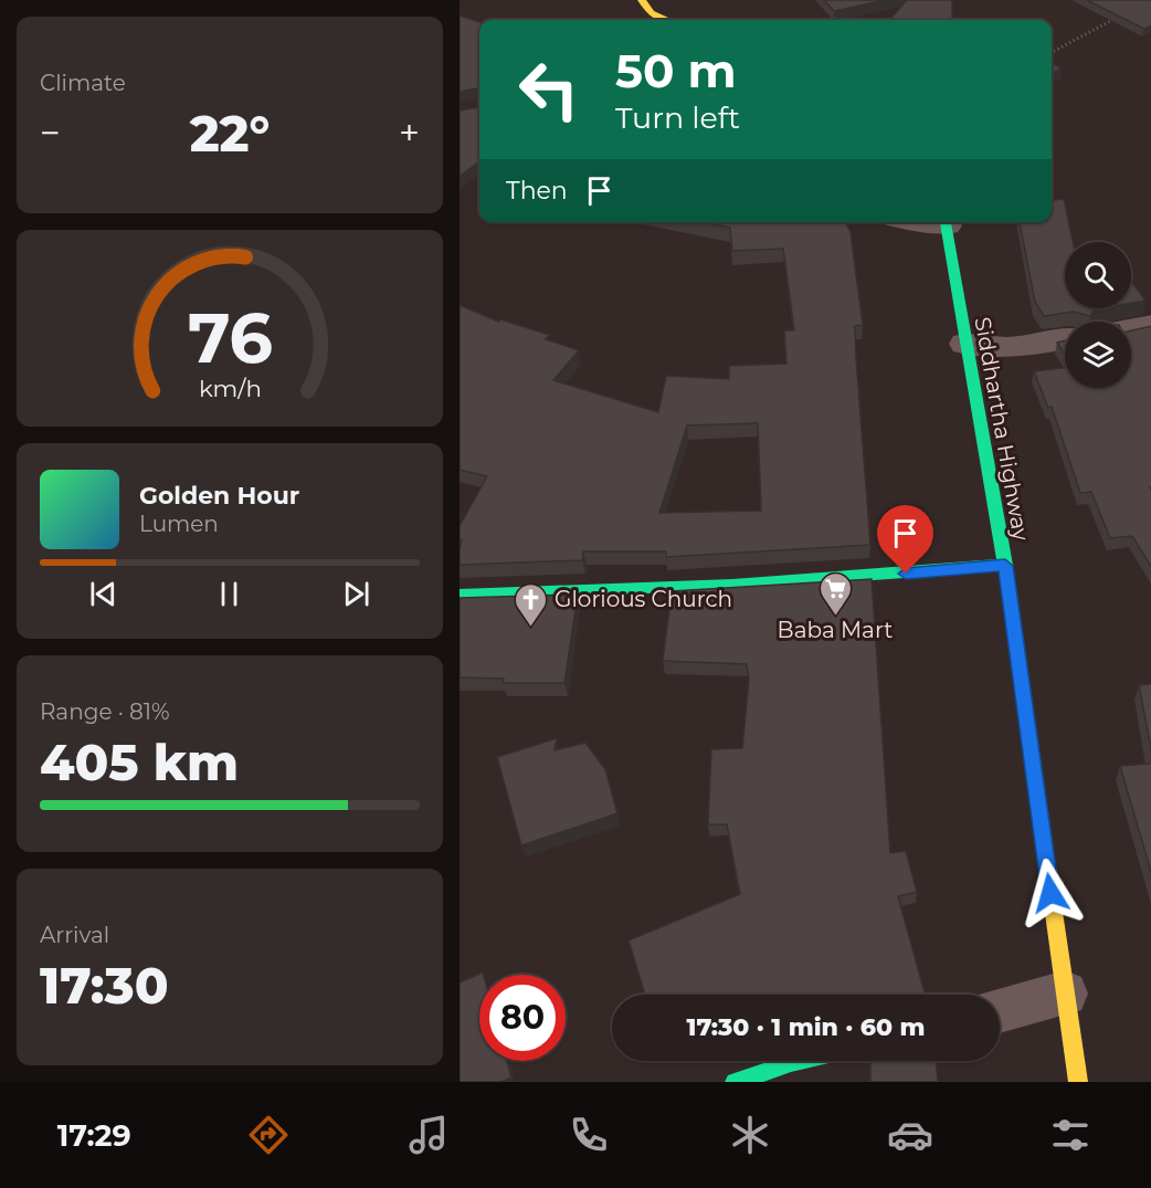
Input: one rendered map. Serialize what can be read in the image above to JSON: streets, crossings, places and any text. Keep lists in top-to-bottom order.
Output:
{
  "streets": {
    "main road": ["Siddhartha Highway"]
  },
  "places": {
    "supermarket": ["Baba Mart"],
    "church": ["Glorious Church"]
  },
  "page": {
    "tile": [
      "Climate",
      ["Range · 81%", "405 km"],
      ["Arrival", "17:30"]
    ],
    "turn": ["50 m", "Turn left"],
    "heat": ["−", "22°", "+"],
    "then": "Then",
    "song": ["Golden Hour", "Lumen"],
    "limit": "80",
    "trip": "17:30 · 1 min · 60 m",
    "tabs": "17:29",
    "gauge": ["76", "km/h"]
  }
}
